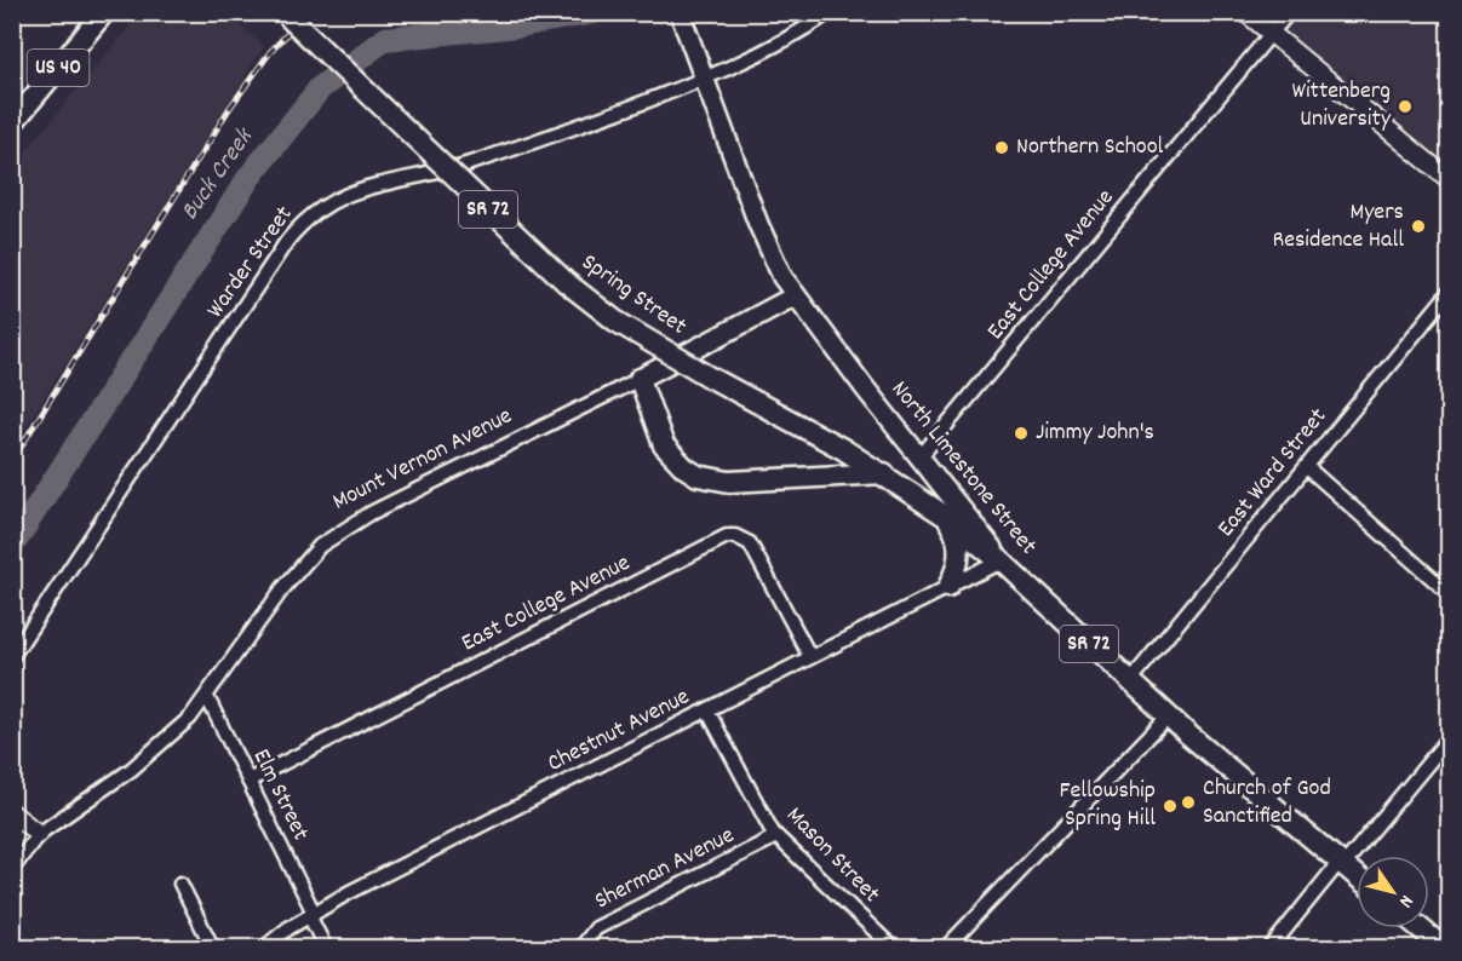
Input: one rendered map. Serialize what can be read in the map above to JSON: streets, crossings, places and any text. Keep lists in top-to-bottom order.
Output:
{
  "streets": {
    "main road": [
      "US 40",
      "SR 72",
      "Spring Street",
      "Mount Vernon Avenue",
      "North Limestone Street"
    ],
    "street": [
      "Warder Street",
      "East College Avenue",
      "East Ward Street",
      "Chestnut Avenue",
      "Elm Street",
      "Mason Street",
      "Sherman Avenue"
    ]
  },
  "crossings": [
    ["Warder Street", "North Limestone Street"],
    ["East College Avenue", "North Limestone Street"],
    ["East College Avenue", "Chestnut Avenue"],
    ["East College Avenue", "Elm Street"],
    ["Spring Street", "North Limestone Street"],
    ["Spring Street", "Chestnut Avenue"],
    ["Mount Vernon Avenue", "North Limestone Street"],
    ["Mount Vernon Avenue", "Elm Street"],
    ["North Limestone Street", "East Ward Street"],
    ["North Limestone Street", "Chestnut Avenue"],
    ["Chestnut Avenue", "Elm Street"],
    ["Chestnut Avenue", "Mason Street"],
    ["Mason Street", "Sherman Avenue"]
  ],
  "water": ["Buck Creek"],
  "places": [
    "Wittenberg University",
    "Northern School",
    "Myers Residence Hall",
    "Jimmy John's",
    "Church of God Sanctified",
    "Fellowship Spring Hill"
  ],
  "north": "bottom right"
}
